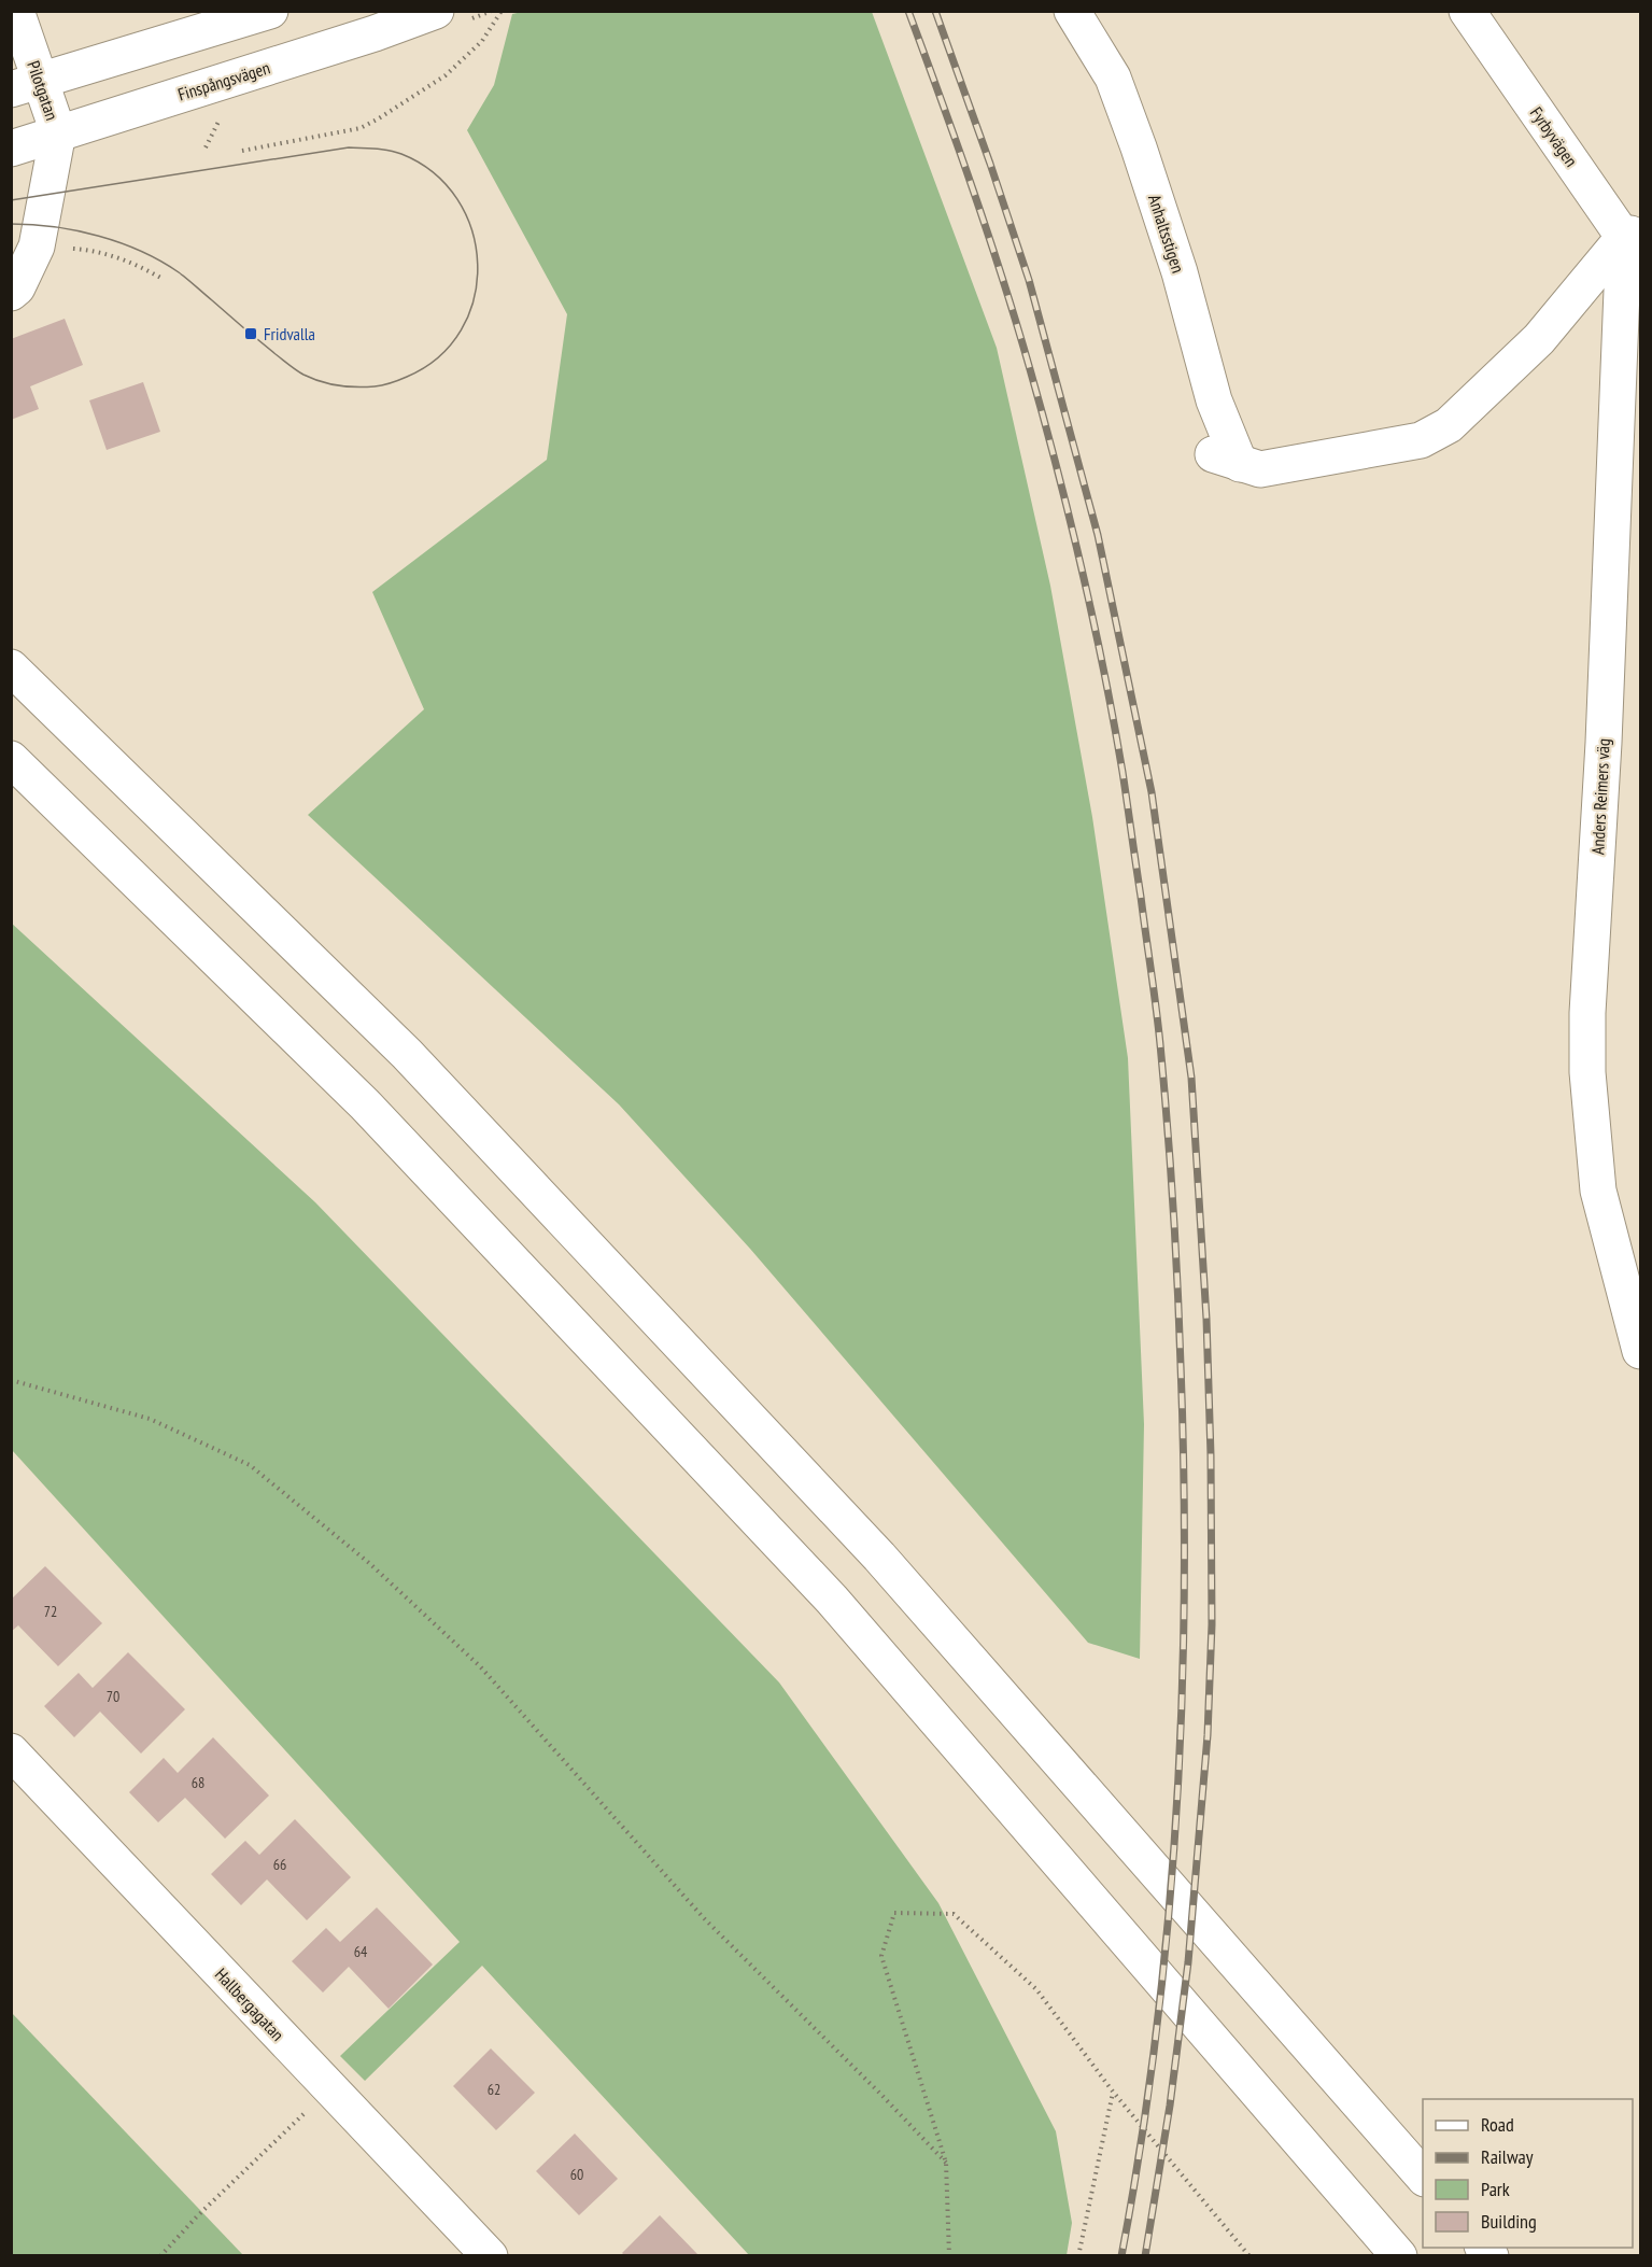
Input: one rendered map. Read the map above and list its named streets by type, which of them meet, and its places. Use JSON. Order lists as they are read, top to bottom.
{
  "streets": {
    "main road": [
      "Finspångsvägen",
      "Pilotgatan",
      "Fyrbyvägen",
      "Anhaltsstigen",
      "Anders Reimers väg",
      "Hallbergagatan"
    ]
  },
  "crossings": [
    ["Finspångsvägen", "Pilotgatan"],
    ["Fyrbyvägen", "Anhaltsstigen"],
    ["Fyrbyvägen", "Anders Reimers väg"],
    ["Anhaltsstigen", "Anders Reimers väg"]
  ],
  "places": {
    "transit": ["Fridvalla"]
  },
  "house_numbers": [
    "72",
    "70",
    "68",
    "66",
    "64",
    "62",
    "60"
  ],
  "legend": [
    "Road",
    "Railway",
    "Park",
    "Building"
  ]
}
